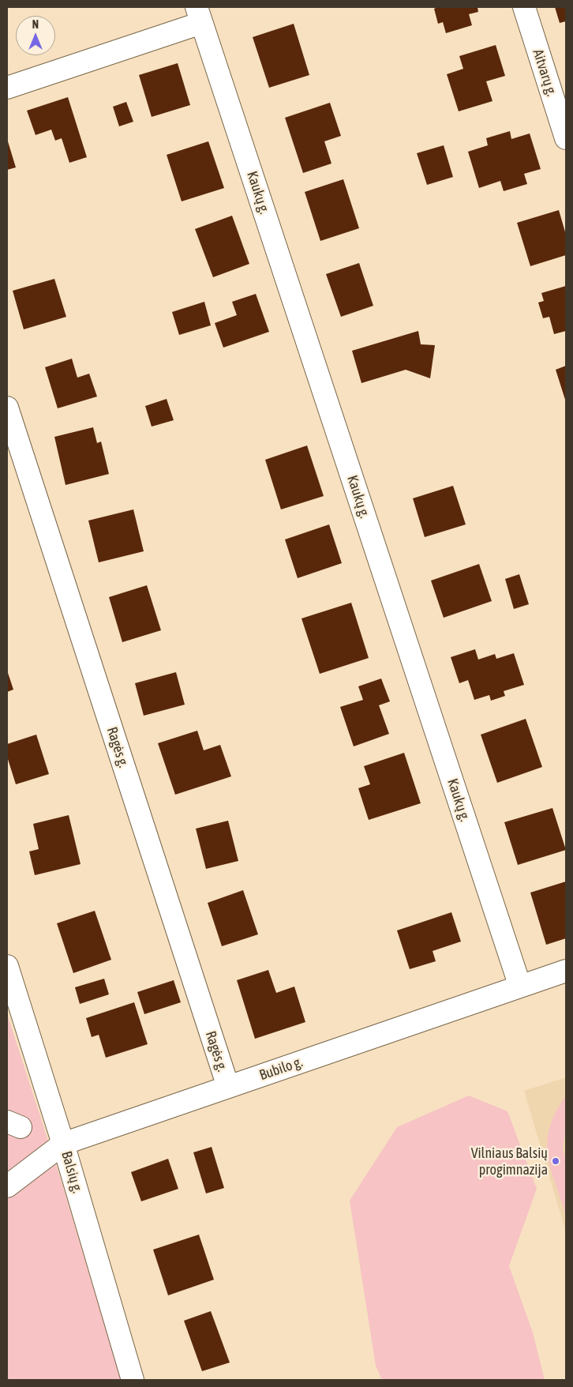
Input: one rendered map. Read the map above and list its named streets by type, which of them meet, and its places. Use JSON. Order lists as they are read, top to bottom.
{
  "streets": {
    "street": [
      "Aitvarų g.",
      "Kaukų g.",
      "Ragės g.",
      "Bubilo g.",
      "Balsių g."
    ]
  },
  "crossings": [
    ["Kaukų g.", "Bubilo g."],
    ["Ragės g.", "Bubilo g."],
    ["Bubilo g.", "Balsių g."]
  ],
  "places": ["Vilniaus Balsių progimnazija"],
  "north": "top"
}
